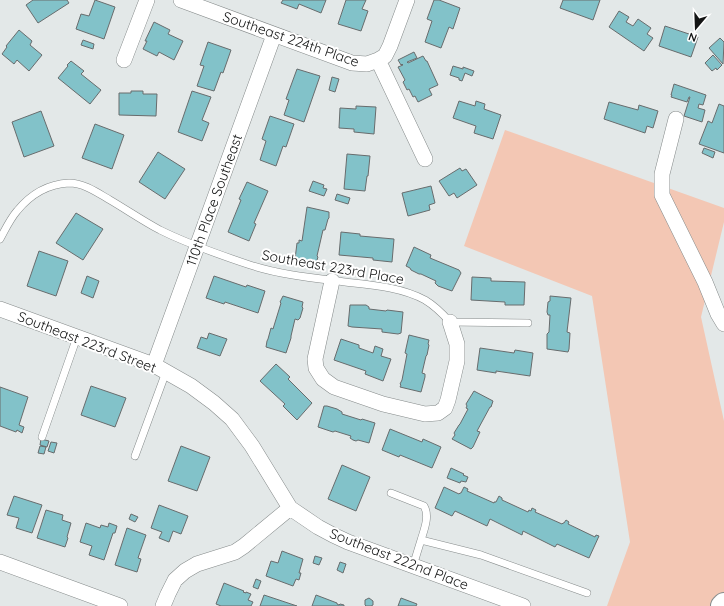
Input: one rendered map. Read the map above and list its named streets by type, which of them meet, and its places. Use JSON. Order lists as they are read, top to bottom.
{
  "streets": {
    "street": [
      "Southeast 224th Place",
      "110th Place Southeast",
      "Southeast 223rd Street",
      "Southeast 222nd Place"
    ],
    "lane": ["Southeast 223rd Place"]
  },
  "crossings": [
    ["Southeast 224th Place", "110th Place Southeast"],
    ["110th Place Southeast", "Southeast 223rd Place"],
    ["110th Place Southeast", "Southeast 223rd Street"],
    ["Southeast 223rd Street", "Southeast 222nd Place"]
  ],
  "north": "bottom"
}
